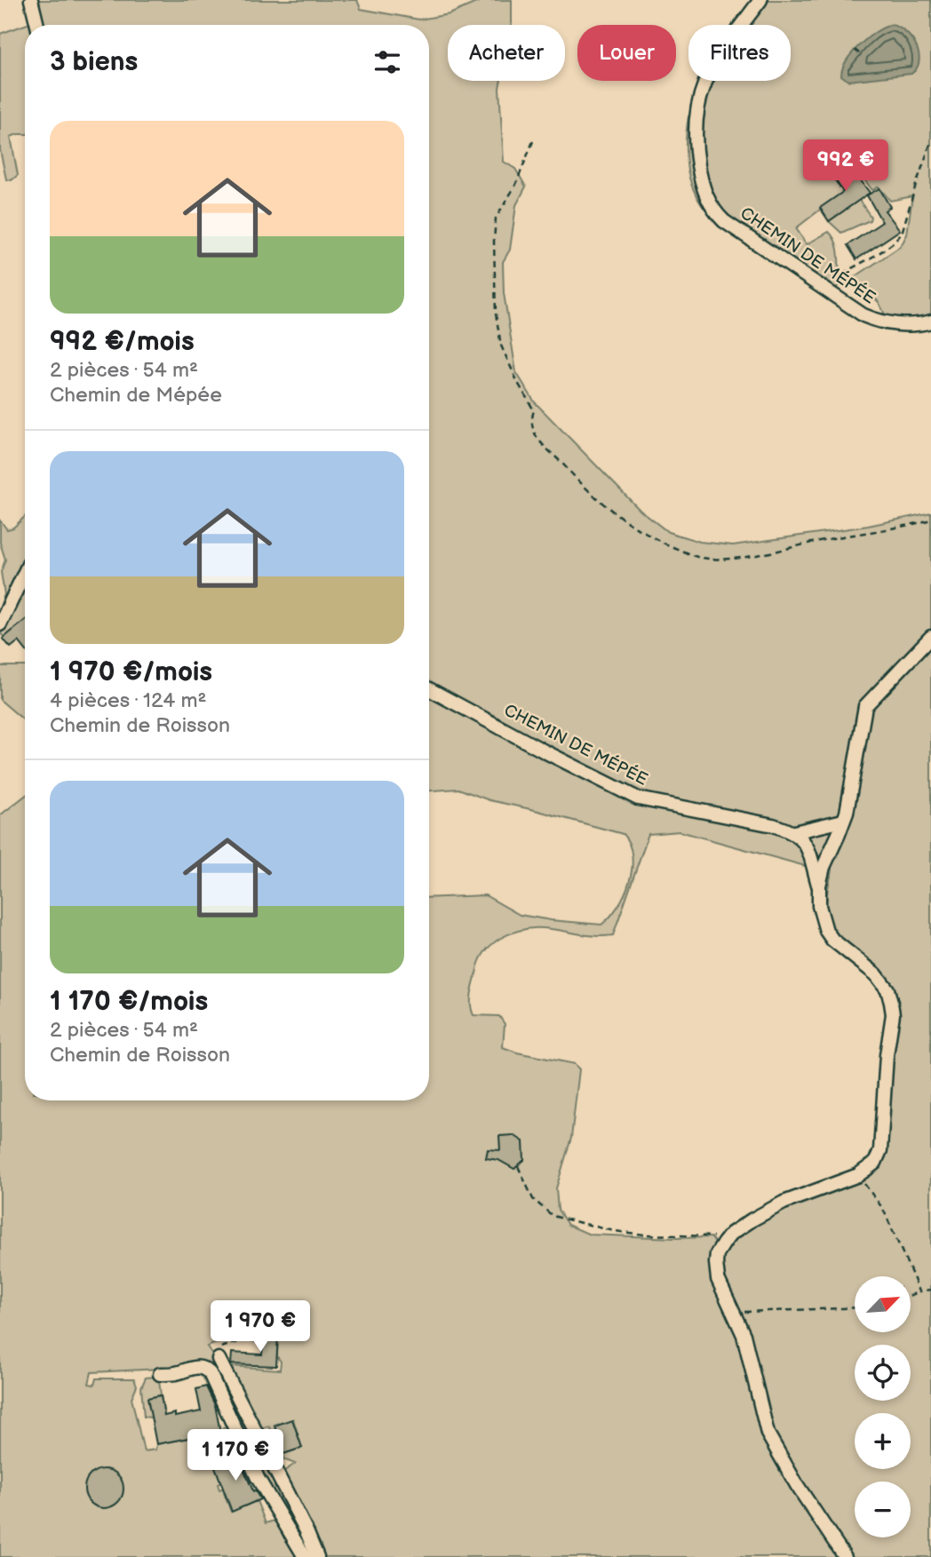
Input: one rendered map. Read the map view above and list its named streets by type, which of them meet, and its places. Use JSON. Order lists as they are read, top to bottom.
{
  "streets": {
    "street": ["CHEMIN DE MÉPÉE"]
  },
  "north": "top right",
  "page": {
    "chip": ["Acheter", "Louer", "Filtres"],
    "heading": "3 biens",
    "list": [
      {
        "name": "992 €/mois",
        "note": "2 pièces · 54 m² · Chemin de Mépée"
      },
      {
        "name": "1 970 €/mois",
        "note": "4 pièces · 124 m² · Chemin de Roisson"
      },
      {
        "name": "1 170 €/mois",
        "note": "2 pièces · 54 m² · Chemin de Roisson"
      }
    ],
    "price": ["992 €", "1 970 €", "1 170 €"],
    "map_buttons": ["+", "−"]
  }
}
